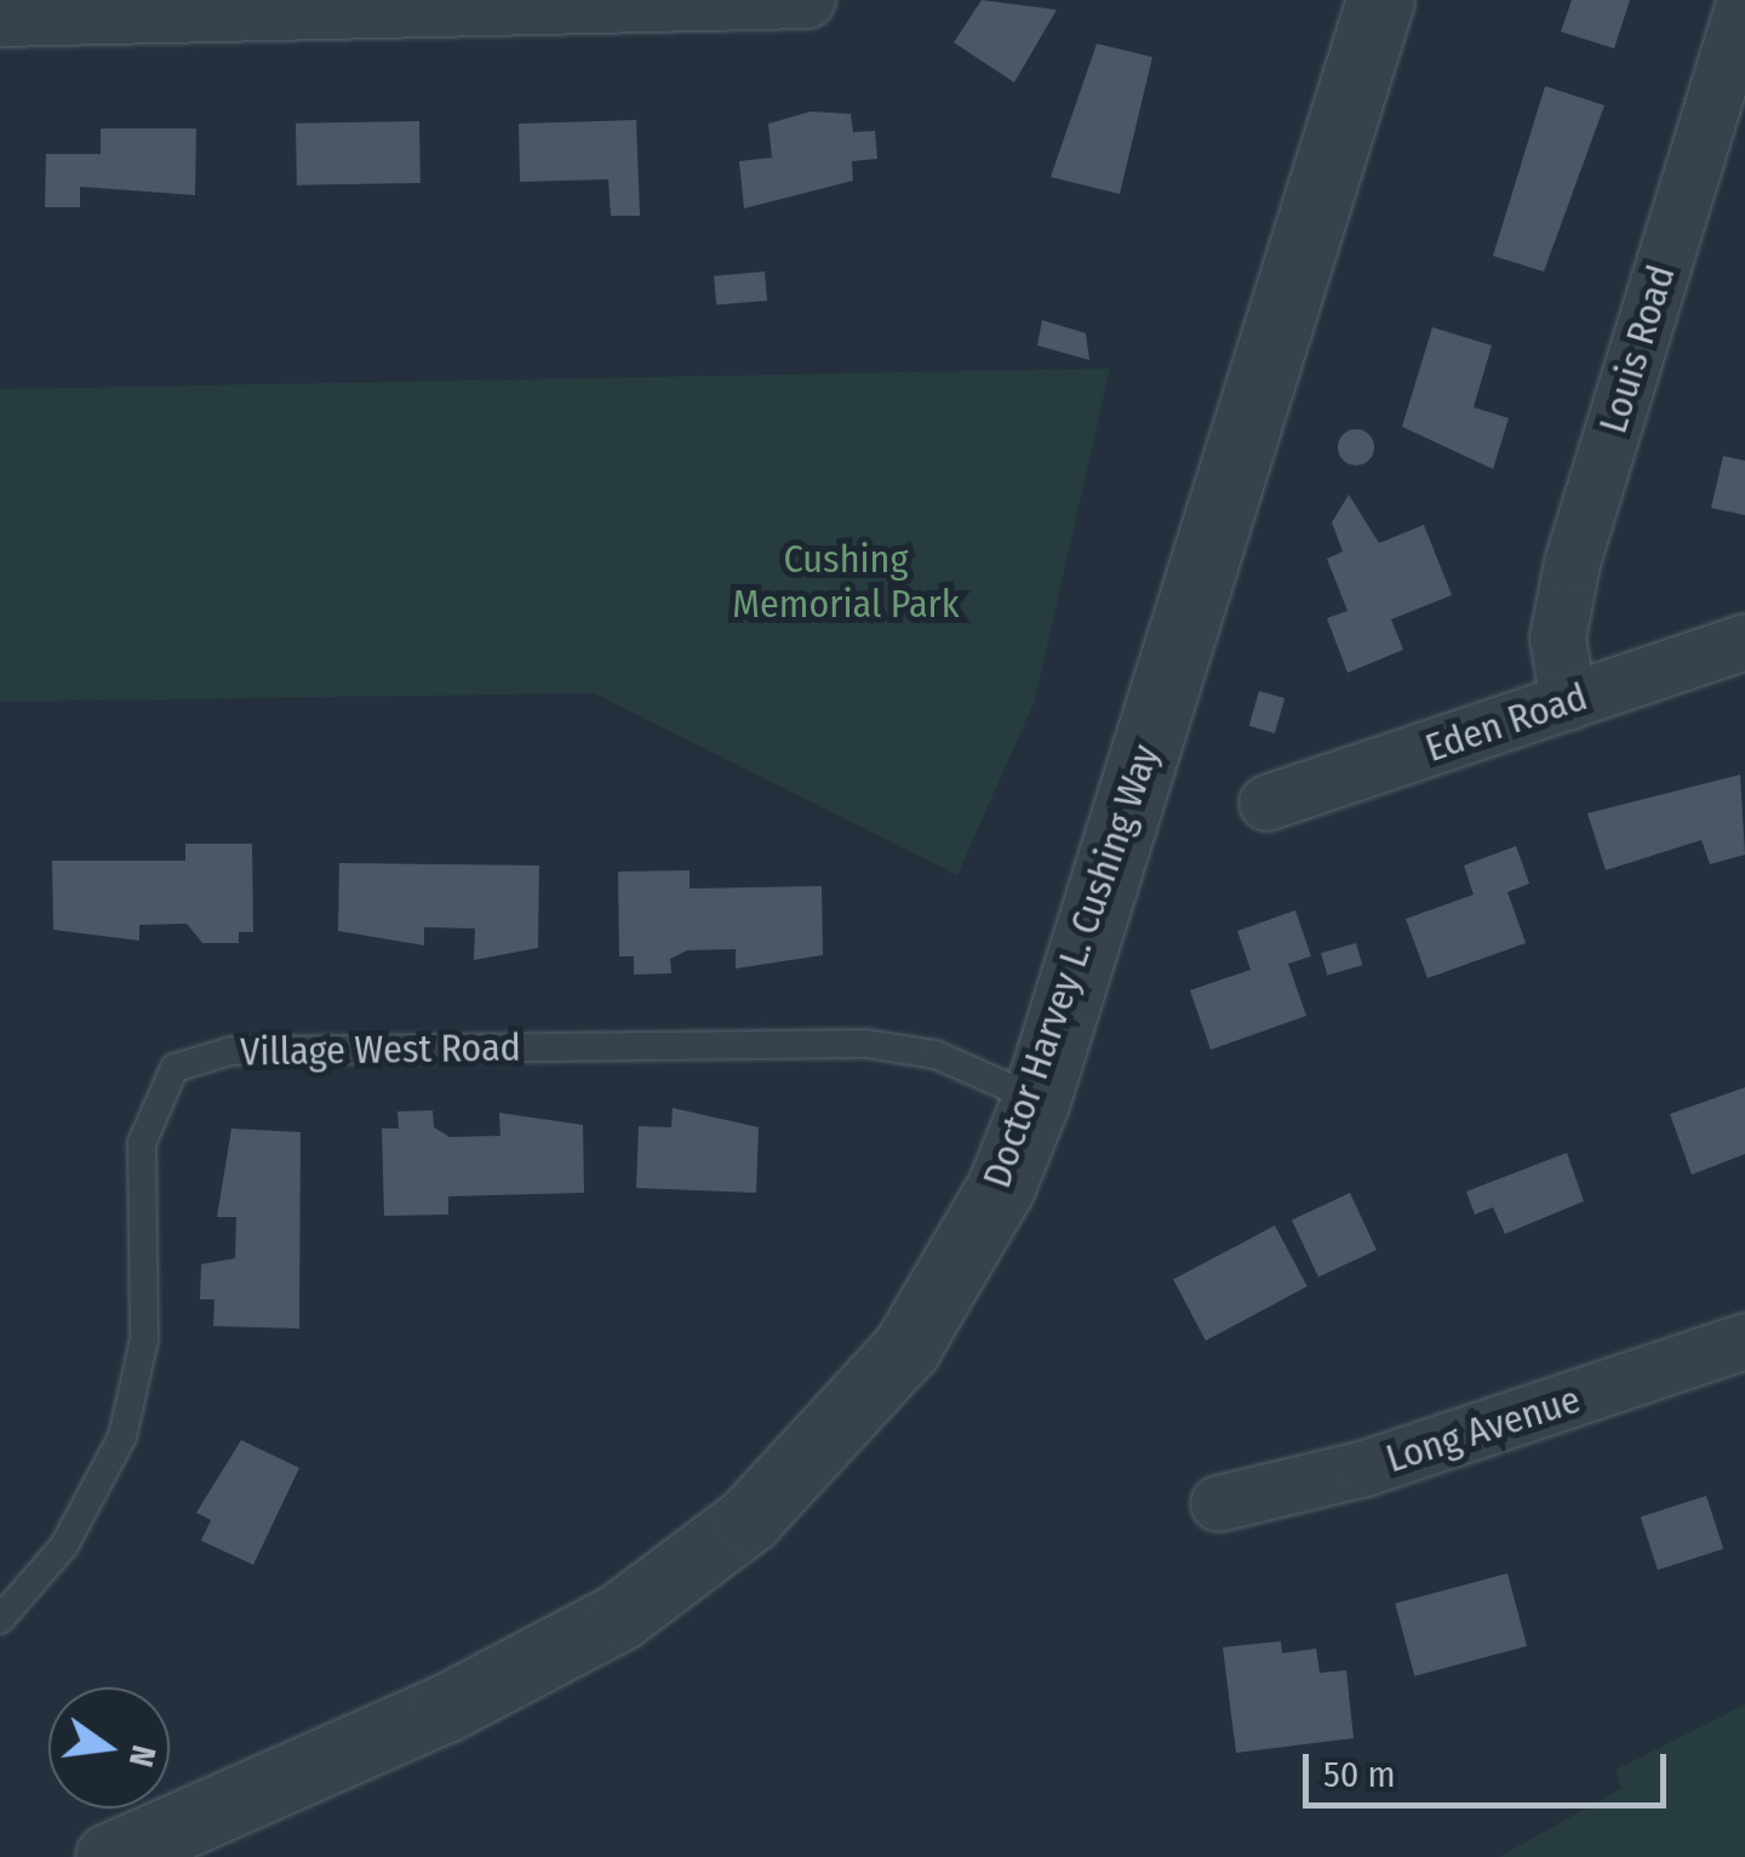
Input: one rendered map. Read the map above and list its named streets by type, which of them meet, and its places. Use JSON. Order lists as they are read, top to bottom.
{
  "streets": {
    "street": [
      "Louis Road",
      "Eden Road",
      "Doctor Harvey L. Cushing Way",
      "Long Avenue"
    ],
    "lane": ["Village West Road"]
  },
  "crossings": [
    ["Louis Road", "Eden Road"],
    ["Doctor Harvey L. Cushing Way", "Village West Road"]
  ],
  "parks": ["Cushing Memorial Park"],
  "scale_bar": "50 m",
  "north": "right"
}
